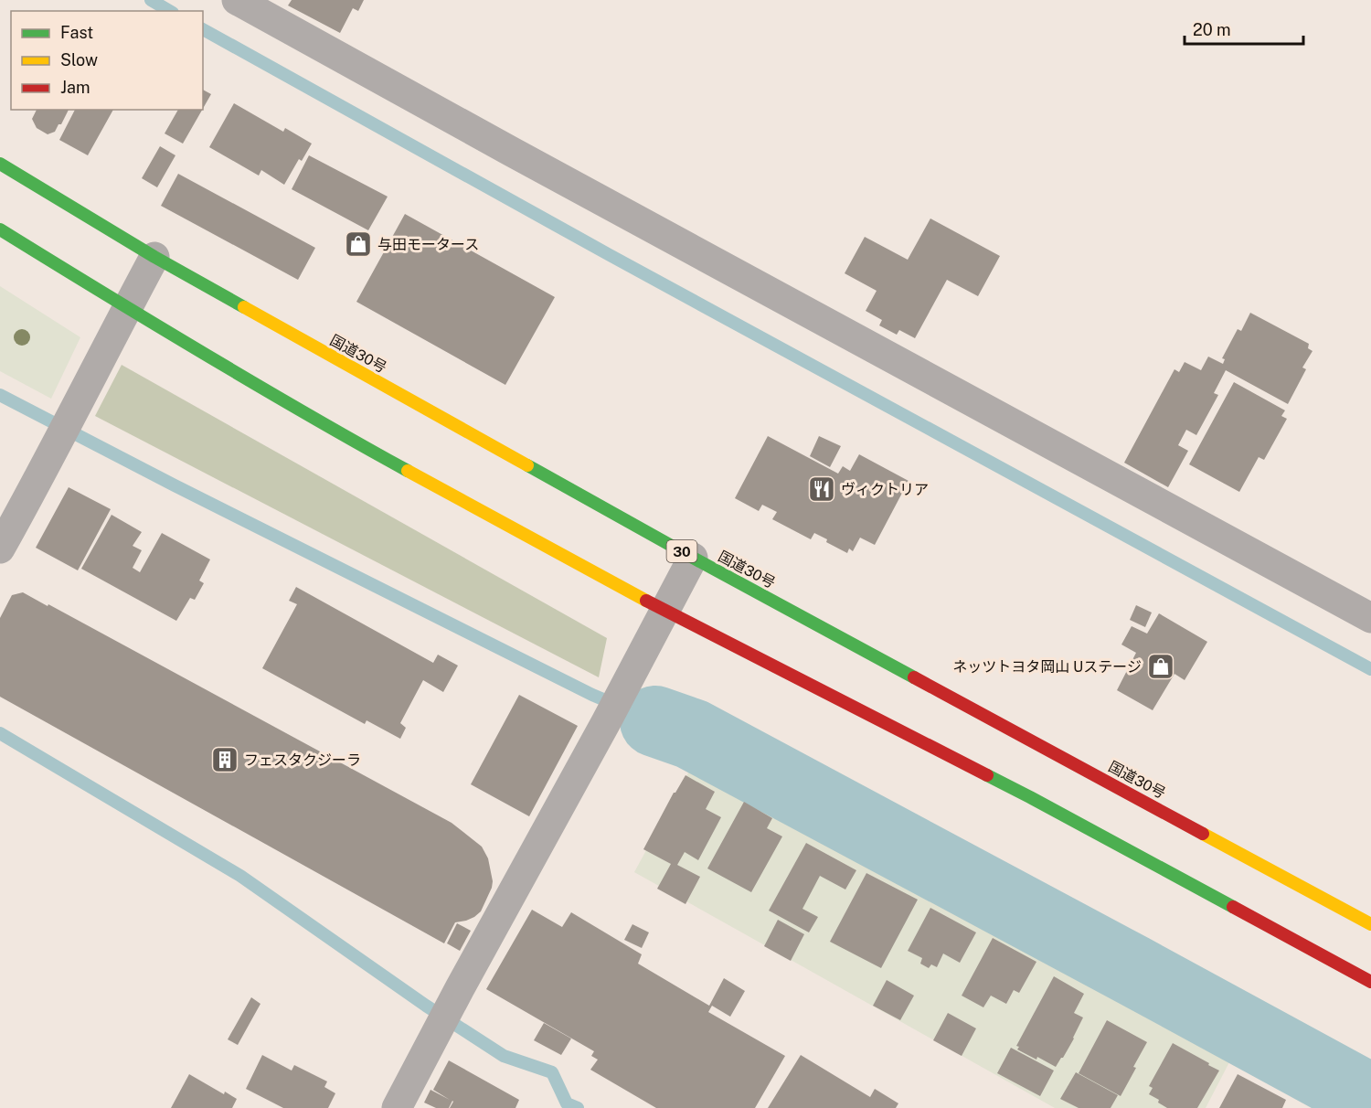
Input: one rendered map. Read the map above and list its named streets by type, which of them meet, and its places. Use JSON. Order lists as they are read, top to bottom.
{
  "streets": {
    "highway": ["国道30号", "30"]
  },
  "places": {
    "shop": ["与田モータース", "ネッツトヨタ岡山 Uステージ"],
    "restaurant": ["ヴィクトリア"],
    "building": ["フェスタクジーラ"]
  },
  "legend": ["Fast", "Slow", "Jam"],
  "scale_bar": "20 m"
}
